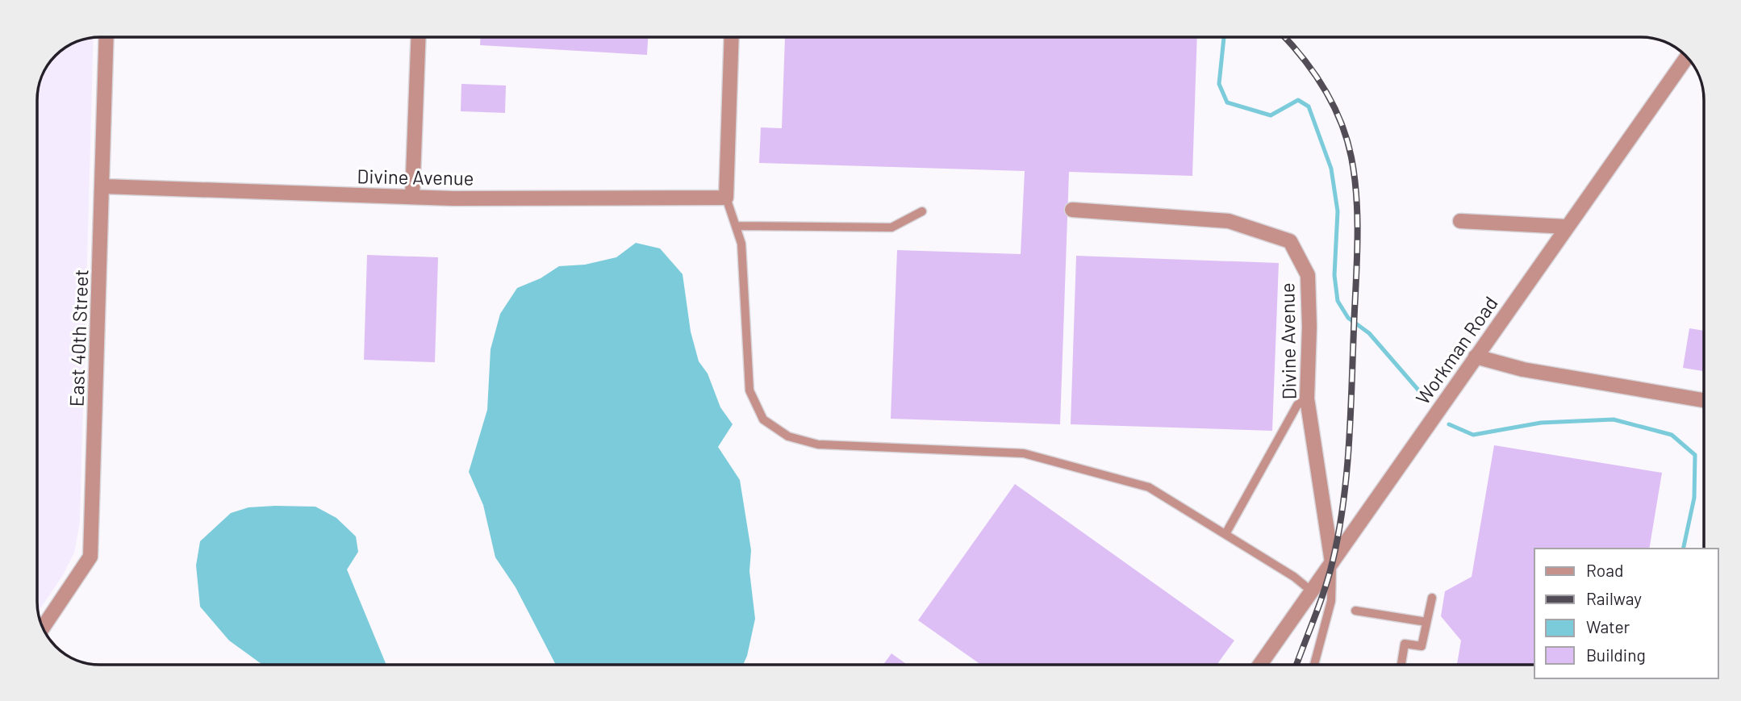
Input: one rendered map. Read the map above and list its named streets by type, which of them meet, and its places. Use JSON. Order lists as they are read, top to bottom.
{
  "streets": {
    "street": ["Divine Avenue", "East 40th Street", "Workman Road"]
  },
  "crossings": [
    ["Divine Avenue", "East 40th Street"],
    ["Divine Avenue", "Workman Road"]
  ],
  "legend": [
    "Road",
    "Railway",
    "Water",
    "Building"
  ]
}
